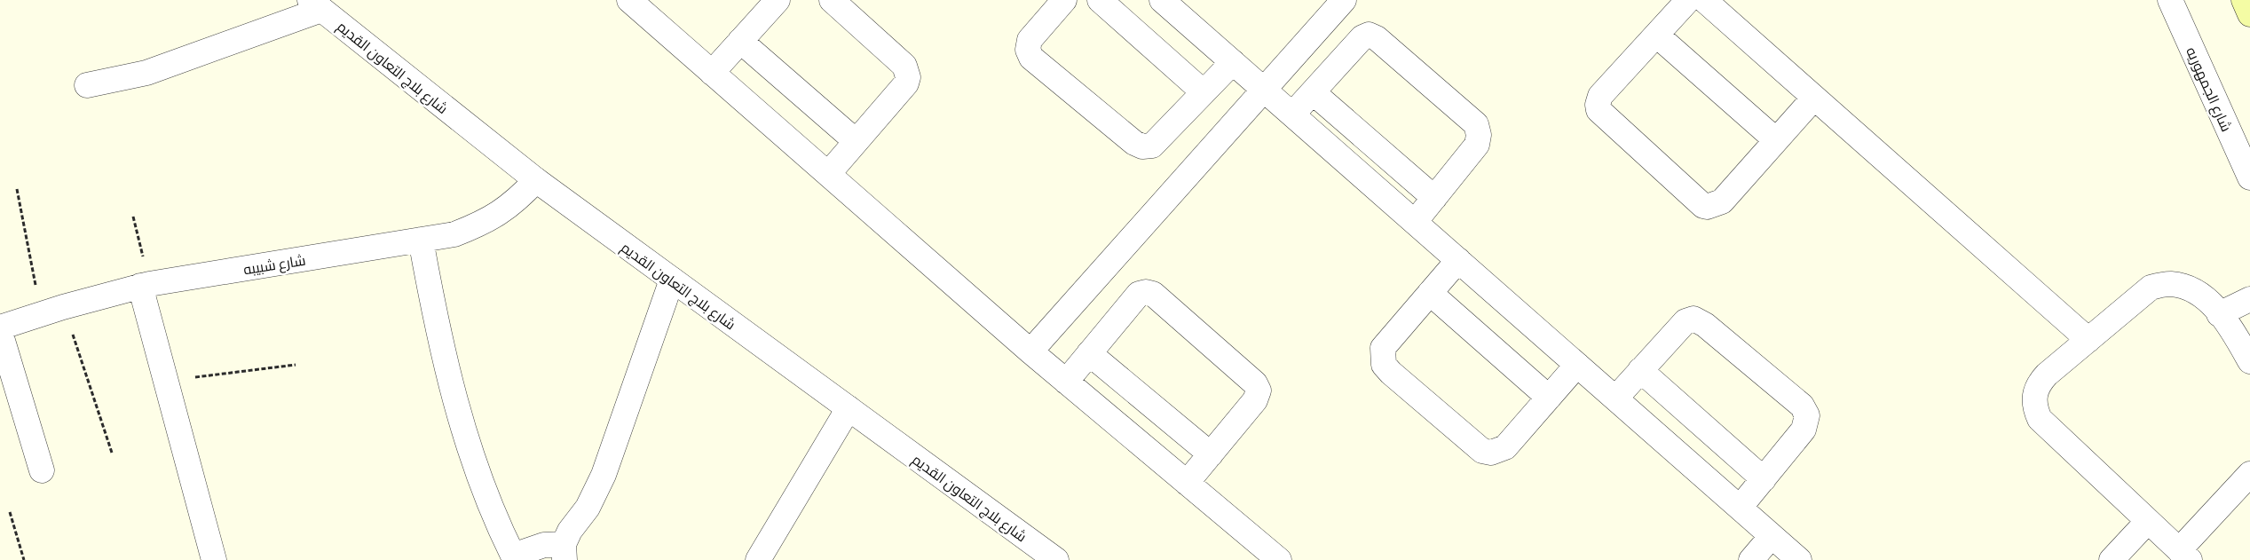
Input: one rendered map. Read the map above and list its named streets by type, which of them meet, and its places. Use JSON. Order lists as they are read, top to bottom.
{
  "streets": {
    "street": ["شارع بلاج التعاون القديم", "شارع الجمهوريه", "شارع شبيبه"]
  },
  "crossings": [
    ["شارع بلاج التعاون القديم", "شارع شبيبه"]
  ]
}
